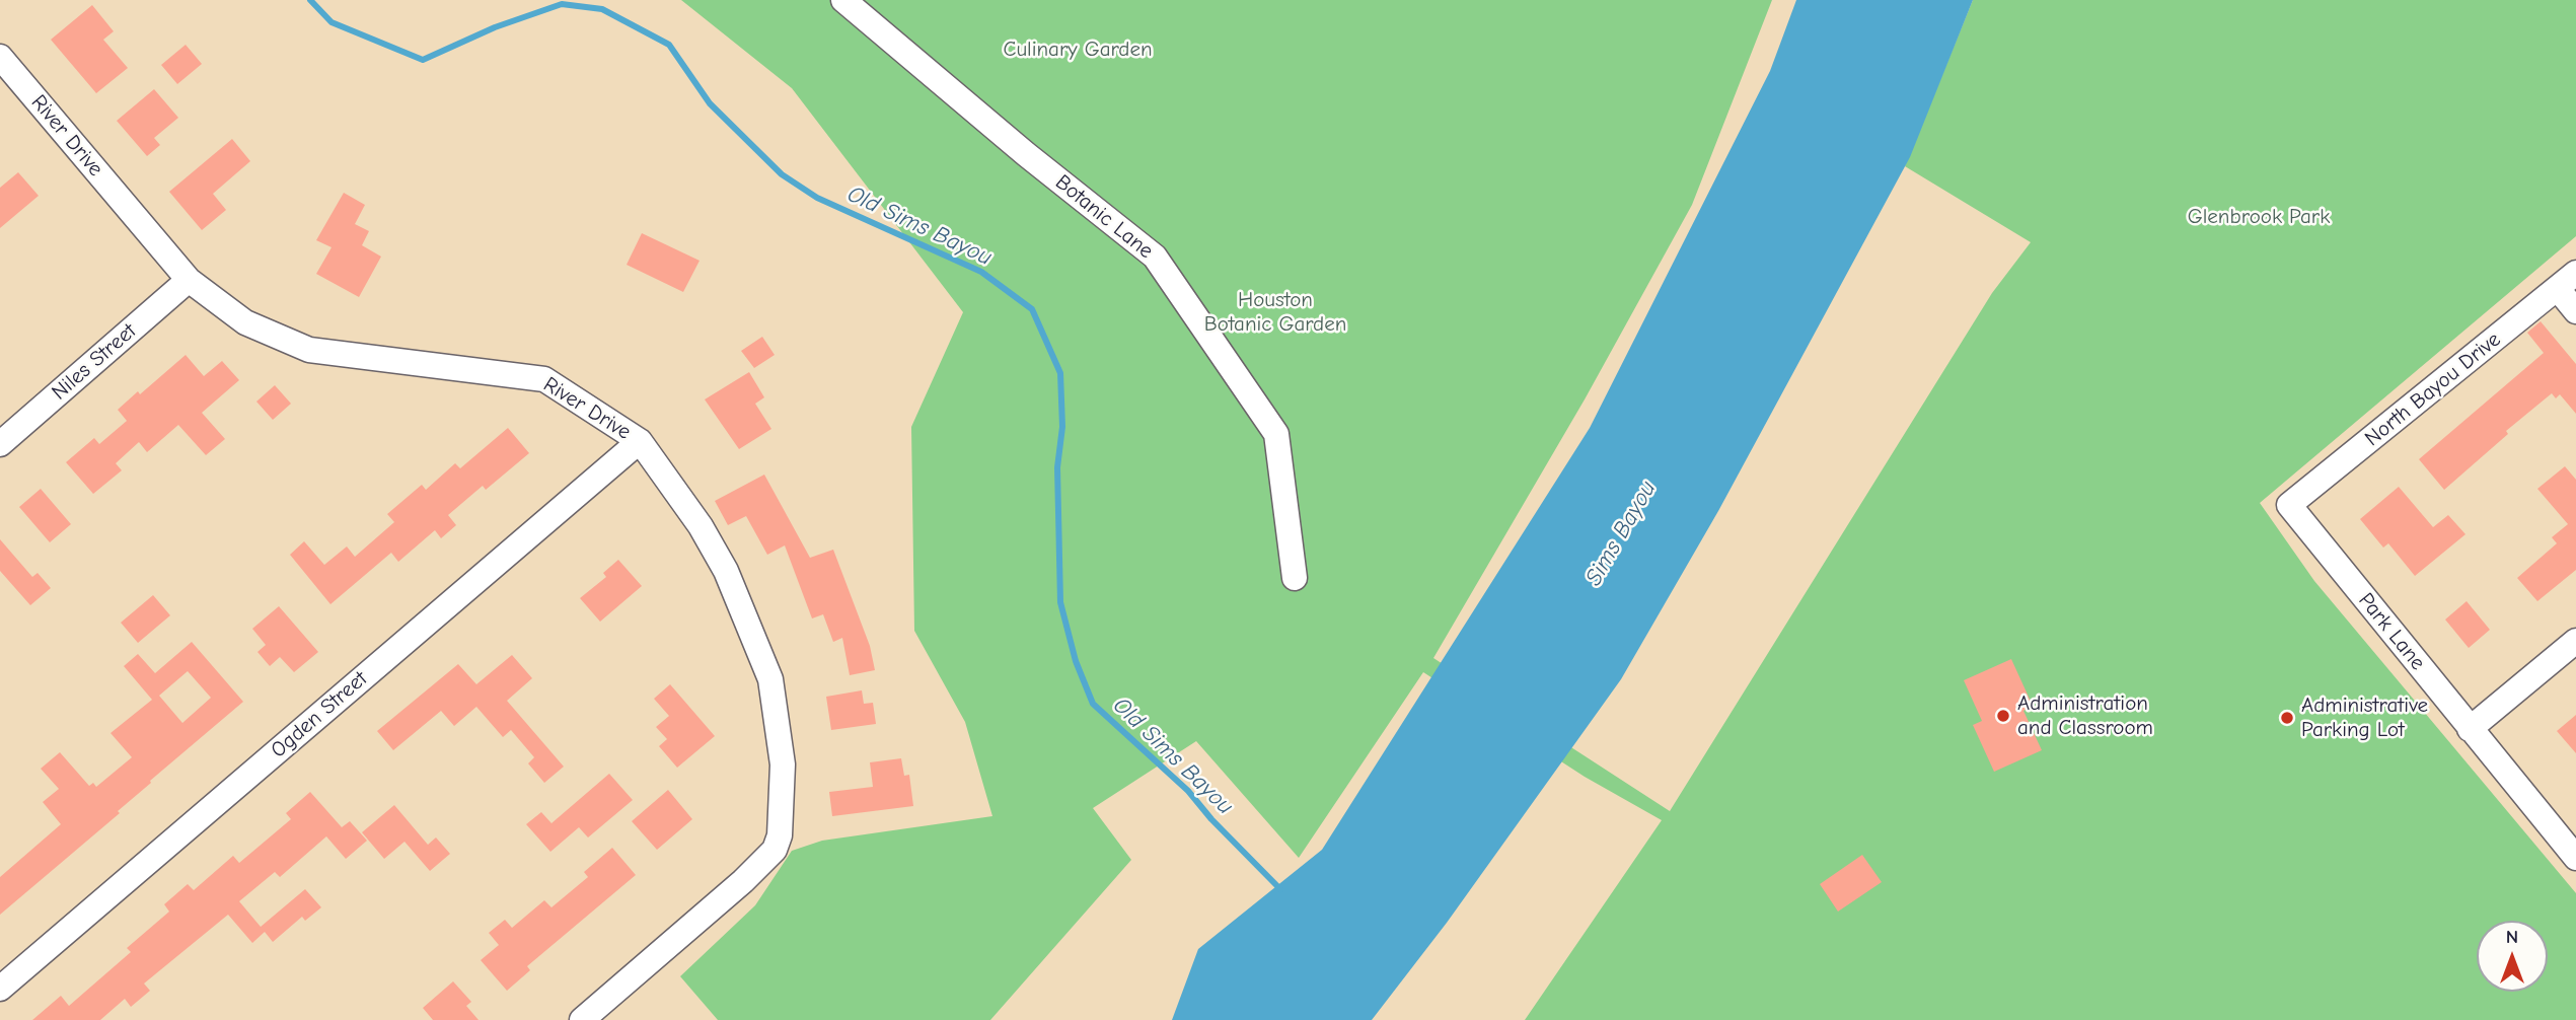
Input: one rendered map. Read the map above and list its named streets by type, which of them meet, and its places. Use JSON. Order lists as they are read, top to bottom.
{
  "streets": {
    "street": [
      "River Drive",
      "Botanic Lane",
      "Niles Street",
      "North Bayou Drive",
      "Park Lane",
      "Ogden Street"
    ]
  },
  "crossings": [
    ["River Drive", "Niles Street"],
    ["River Drive", "Ogden Street"],
    ["North Bayou Drive", "Park Lane"]
  ],
  "water": ["Old Sims Bayou", "Sims Bayou"],
  "parks": ["Culinary Garden", "Glenbrook Park", "Houston Botanic Garden"],
  "places": ["Administration and Classroom", "Administrative Parking Lot"],
  "north": "top"
}
